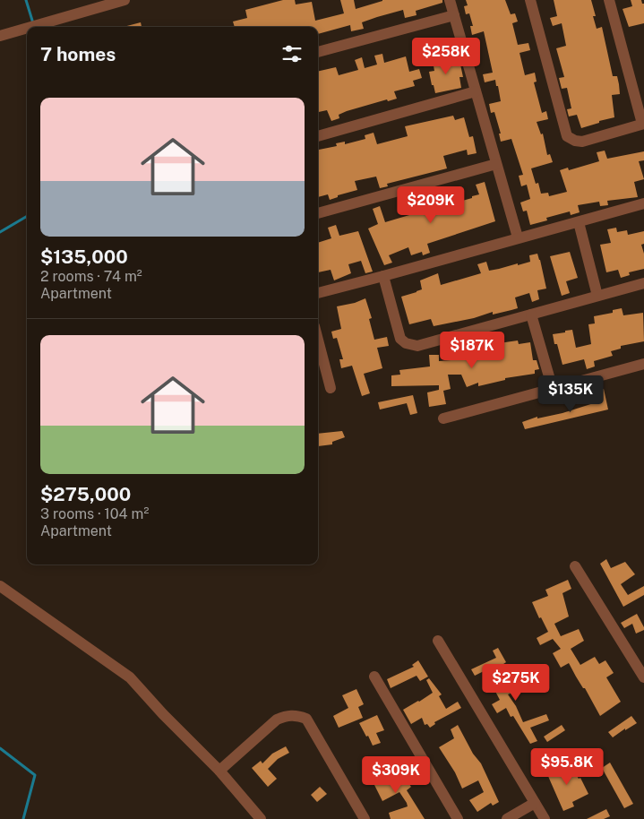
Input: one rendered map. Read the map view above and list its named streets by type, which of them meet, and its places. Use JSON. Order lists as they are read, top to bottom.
{
  "page": {
    "heading": "7 homes",
    "price": [
      "$258K",
      "$209K",
      "$187K",
      "$135K",
      "$275K",
      "$95.8K",
      "$309K"
    ],
    "list": [
      {
        "name": "$135,000",
        "note": "2 rooms · 74 m² · Apartment"
      },
      {
        "name": "$275,000",
        "note": "3 rooms · 104 m² · Apartment"
      }
    ]
  }
}
